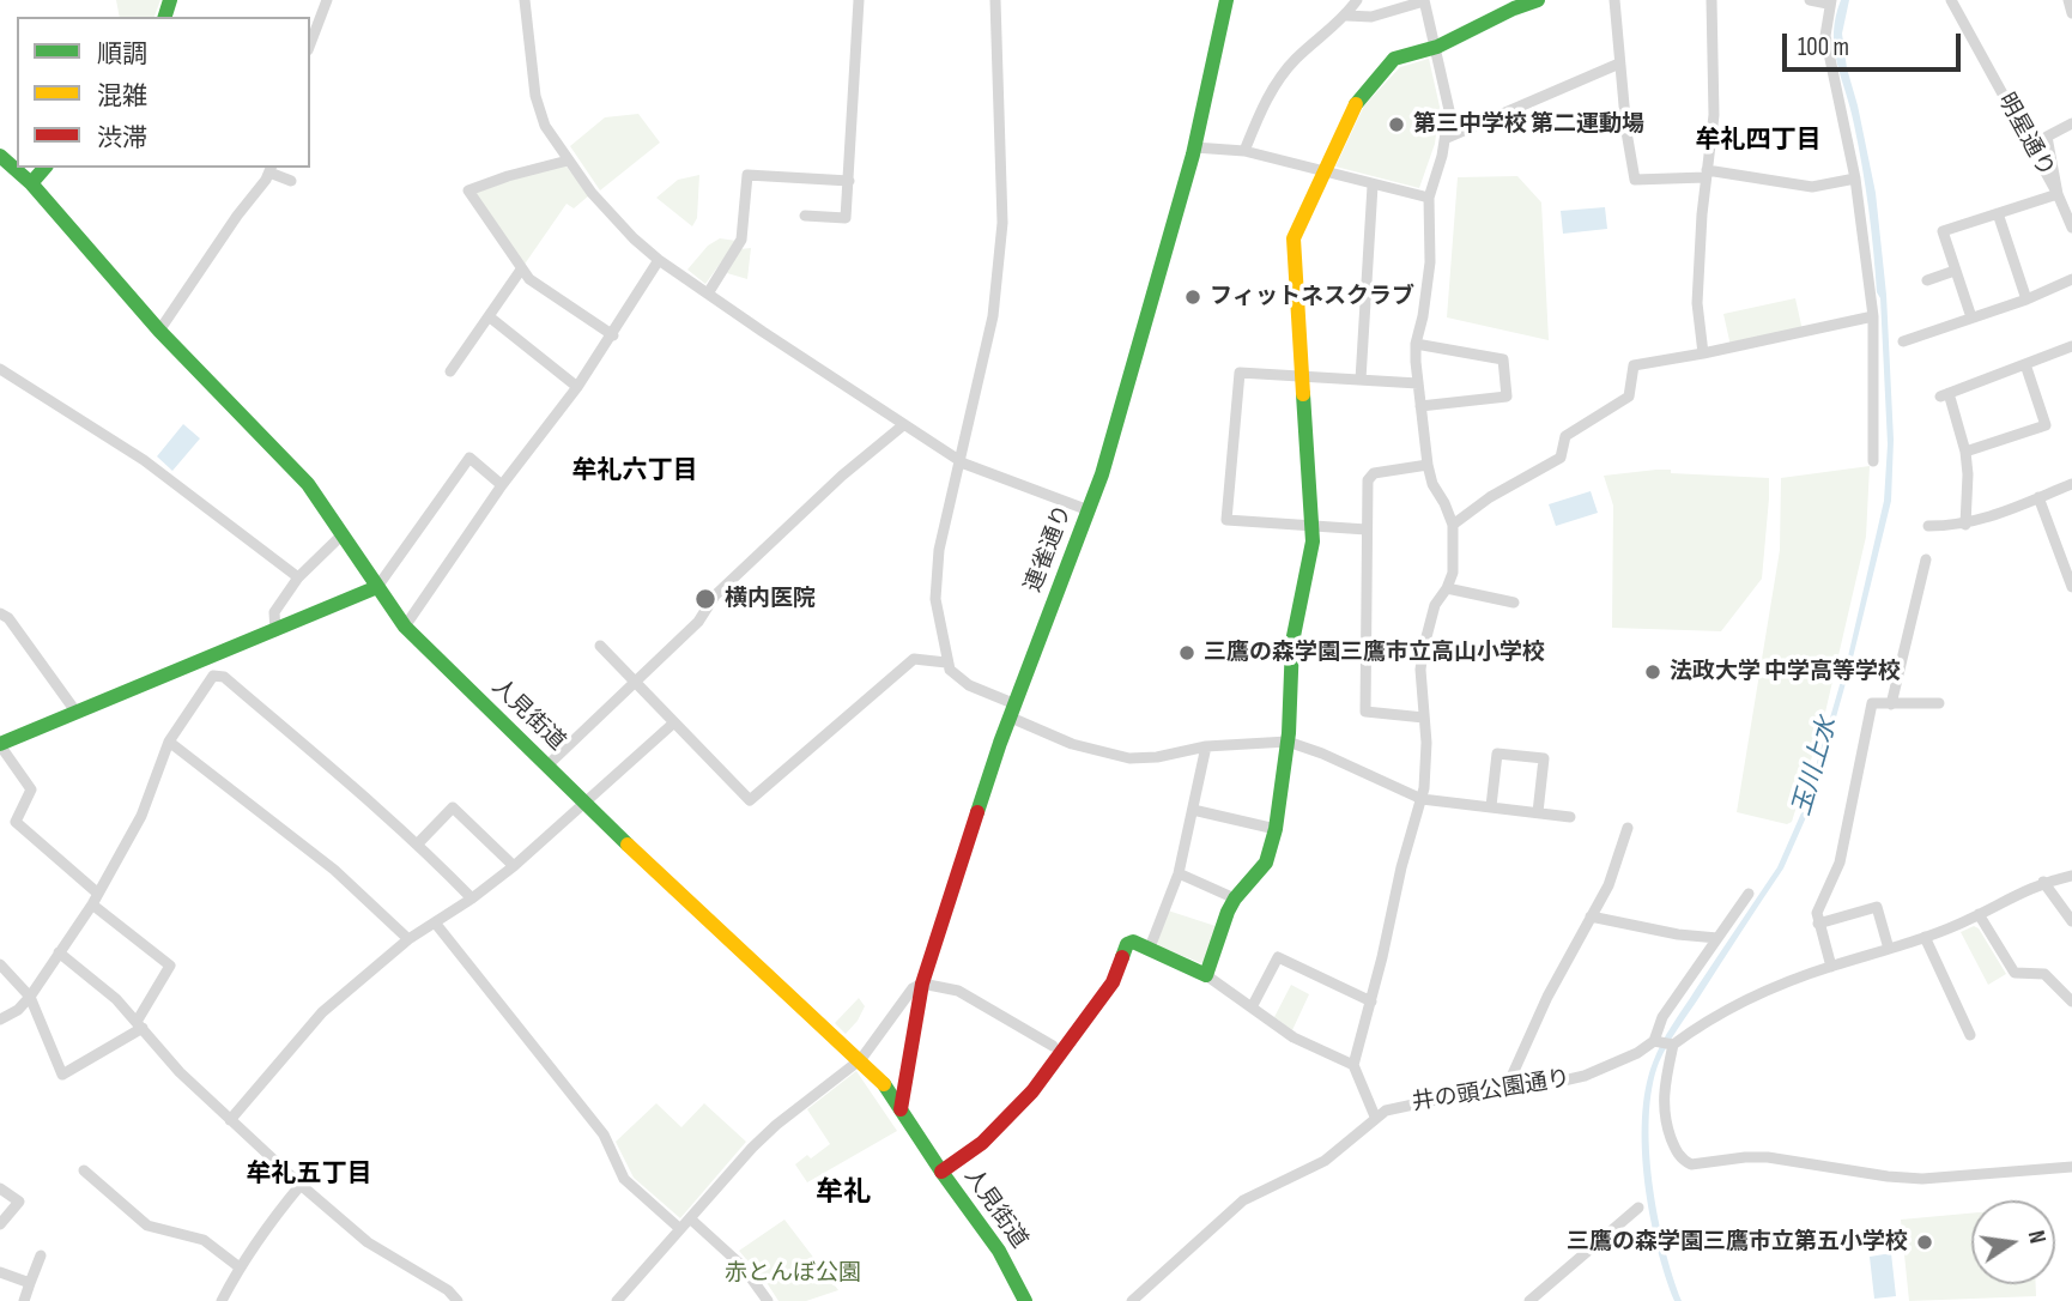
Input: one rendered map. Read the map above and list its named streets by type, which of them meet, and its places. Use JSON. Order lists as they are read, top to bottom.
{
  "streets": {
    "main road": ["連雀通り", "人見街道"],
    "street": ["明星通り", "井の頭公園通り"]
  },
  "crossings": [
    ["連雀通り", "人見街道"]
  ],
  "districts": [
    "牟礼四丁目",
    "牟礼六丁目",
    "牟礼五丁目",
    "牟礼"
  ],
  "water": ["玉川上水"],
  "parks": ["赤とんぼ公園"],
  "places": [
    "第三中学校 第二運動場",
    "フィットネスクラブ",
    "横内医院",
    "三鷹の森学園三鷹市立高山小学校",
    "法政大学 中学高等学校",
    "三鷹の森学園三鷹市立第五小学校"
  ],
  "legend": ["順調", "混雑", "渋滞"],
  "scale_bar": "100 m",
  "north": "right"
}
